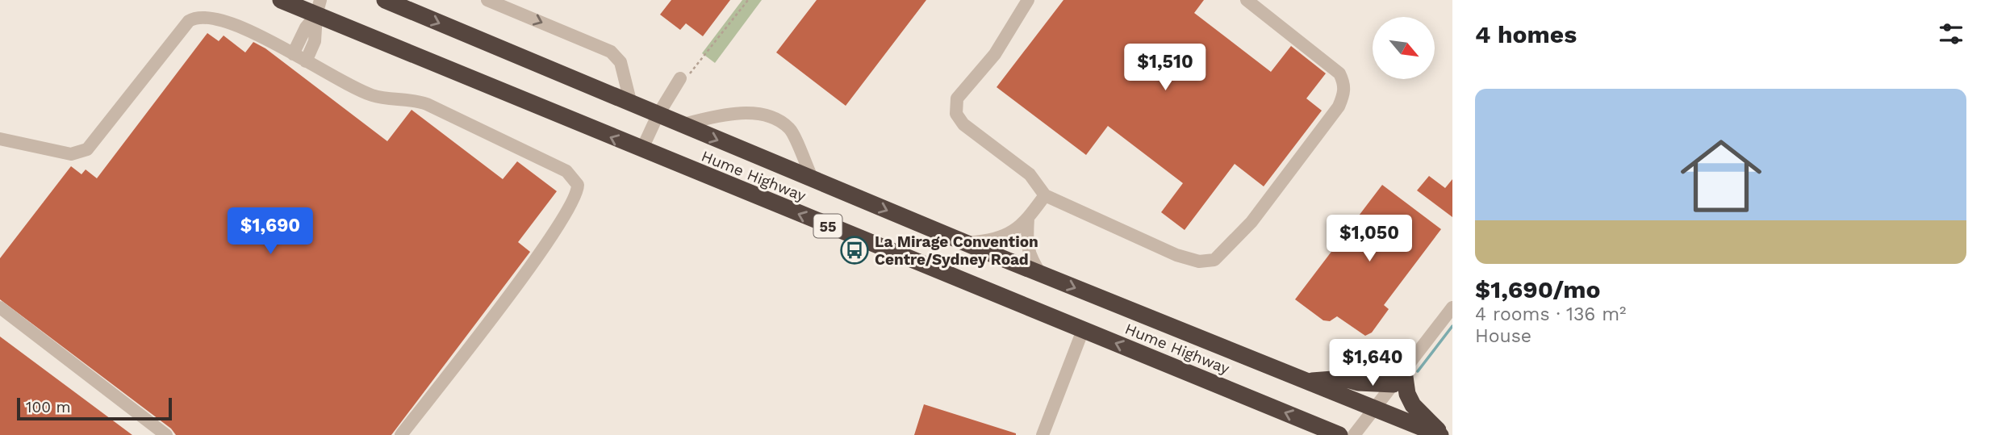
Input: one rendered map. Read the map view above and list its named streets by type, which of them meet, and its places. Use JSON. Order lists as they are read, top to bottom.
{
  "streets": {
    "highway": ["Hume Highway", "55"]
  },
  "places": {
    "bus stop": ["La Mirage Convention Centre/Sydney Road"]
  },
  "scale_bar": "100 m",
  "north": "bottom right",
  "page": {
    "heading": "4 homes",
    "price": [
      "$1,510",
      "$1,690",
      "$1,050",
      "$1,640"
    ],
    "list": [
      {
        "name": "$1,690/mo",
        "note": "4 rooms · 136 m² · House"
      }
    ],
    "scale": "100 m"
  }
}
